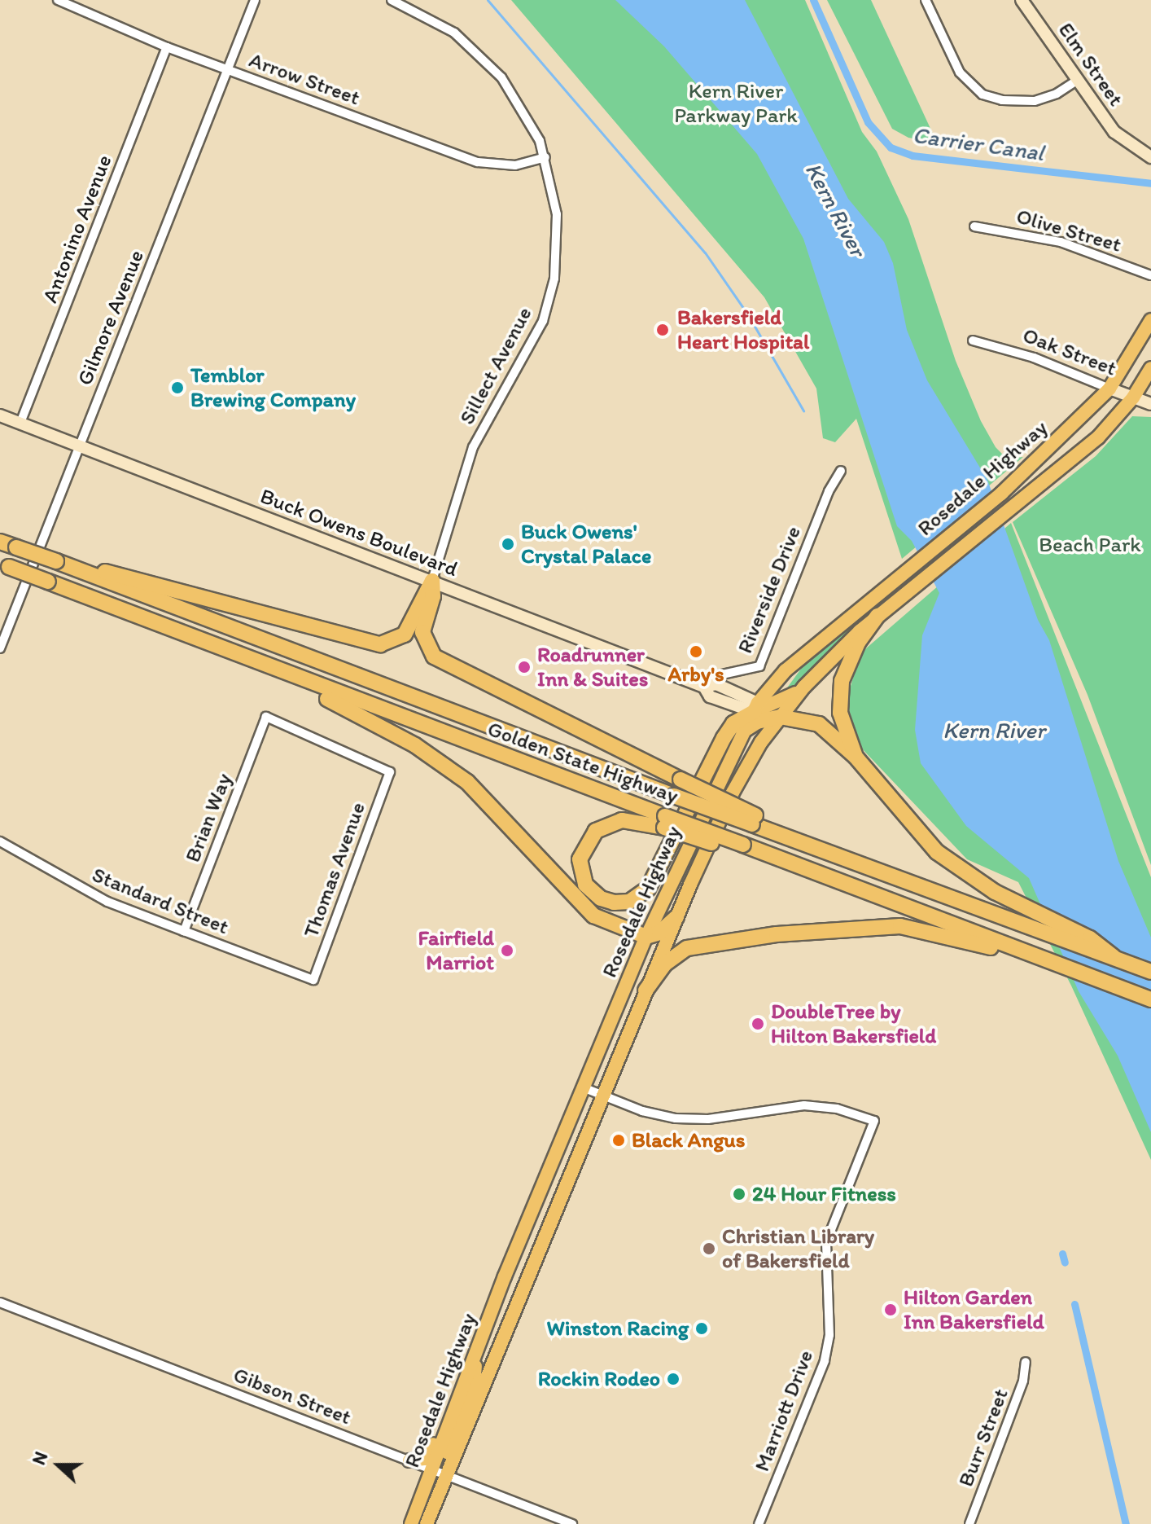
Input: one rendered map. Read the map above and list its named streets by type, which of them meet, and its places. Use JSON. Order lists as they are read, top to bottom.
{
  "streets": {
    "highway": ["Golden State Highway"],
    "main road": [
      "Elm Street",
      "Oak Street",
      "Rosedale Highway",
      "Buck Owens Boulevard"
    ],
    "street": [
      "Arrow Street",
      "Antonino Avenue",
      "Olive Street",
      "Gilmore Avenue",
      "Sillect Avenue",
      "Riverside Drive",
      "Brian Way",
      "Thomas Avenue",
      "Standard Street",
      "Gibson Street",
      "Marriott Drive",
      "Burr Street"
    ]
  },
  "crossings": [
    ["Arrow Street", "Antonino Avenue"],
    ["Arrow Street", "Gilmore Avenue"],
    ["Arrow Street", "Sillect Avenue"],
    ["Antonino Avenue", "Buck Owens Boulevard"],
    ["Gilmore Avenue", "Buck Owens Boulevard"],
    ["Oak Street", "Rosedale Highway"],
    ["Sillect Avenue", "Buck Owens Boulevard"],
    ["Rosedale Highway", "Buck Owens Boulevard"],
    ["Rosedale Highway", "Gibson Street"],
    ["Rosedale Highway", "Marriott Drive"],
    ["Buck Owens Boulevard", "Riverside Drive"],
    ["Brian Way", "Thomas Avenue"],
    ["Brian Way", "Standard Street"],
    ["Thomas Avenue", "Standard Street"]
  ],
  "water": ["Carrier Canal", "Kern River"],
  "parks": ["Kern River Parkway Park", "Beach Park"],
  "places": [
    "Bakersfield Heart Hospital",
    "Temblor Brewing Company",
    "Buck Owens' Crystal Palace",
    "Arby's",
    "Roadrunner Inn & Suites",
    "Fairfield Marriot",
    "DoubleTree by Hilton Bakersfield",
    "Black Angus",
    "24 Hour Fitness",
    "Christian Library of Bakersfield",
    "Hilton Garden Inn Bakersfield",
    "Winston Racing",
    "Rockin Rodeo"
  ],
  "north": "left"
}
